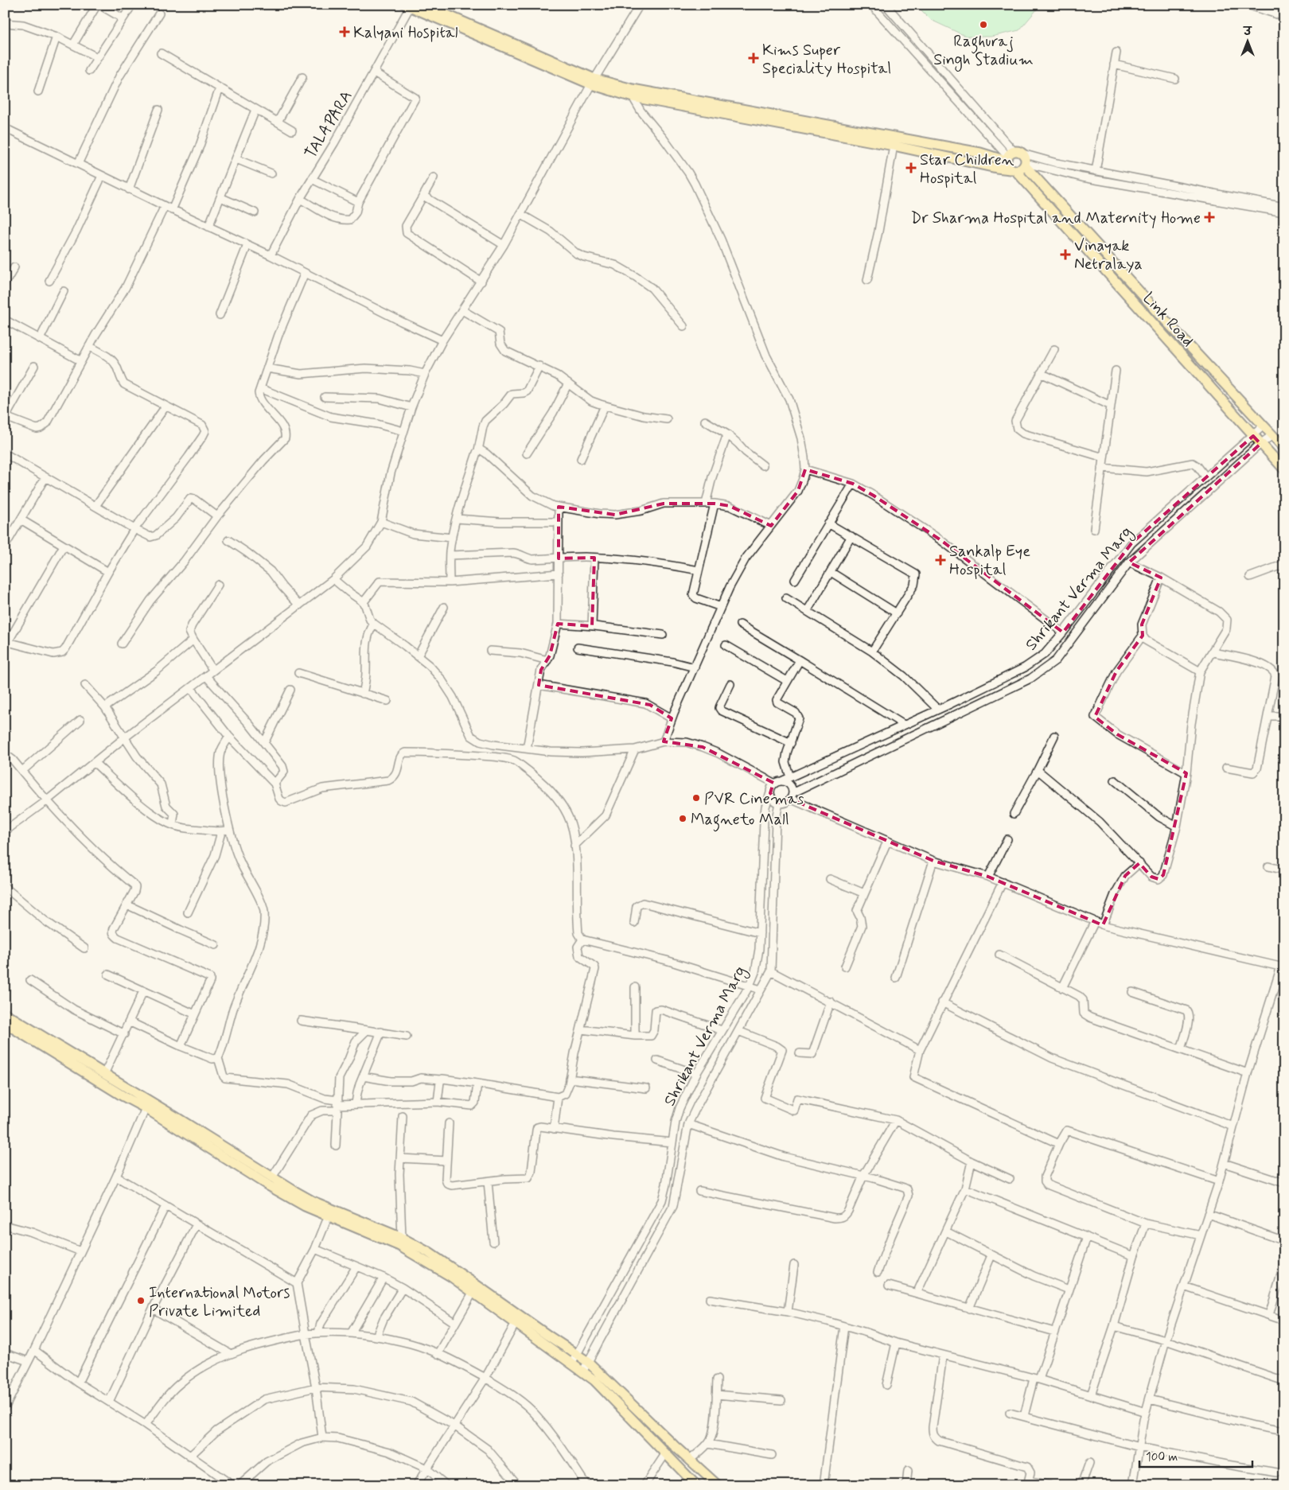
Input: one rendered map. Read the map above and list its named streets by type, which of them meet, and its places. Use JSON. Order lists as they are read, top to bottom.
{
  "streets": {
    "main road": ["Link Road"],
    "street": ["TALAPARA", "Shrikant Verma Marg"]
  },
  "crossings": [
    ["Link Road", "Shrikant Verma Marg"]
  ],
  "places": {
    "other": [
      "Raghuraj Singh Stadium",
      "PVR Cinemas",
      "Magneto Mall",
      "International Motors Private Limited"
    ],
    "health": [
      "Kalyani Hospital",
      "Kims Super Speciality Hospital",
      "Star Children Hospital",
      "Dr Sharma Hospital and Maternity Home",
      "Vinayak Netralaya",
      "Sankalp Eye Hospital"
    ]
  },
  "scale_bar": "100 m",
  "north": "top"
}
